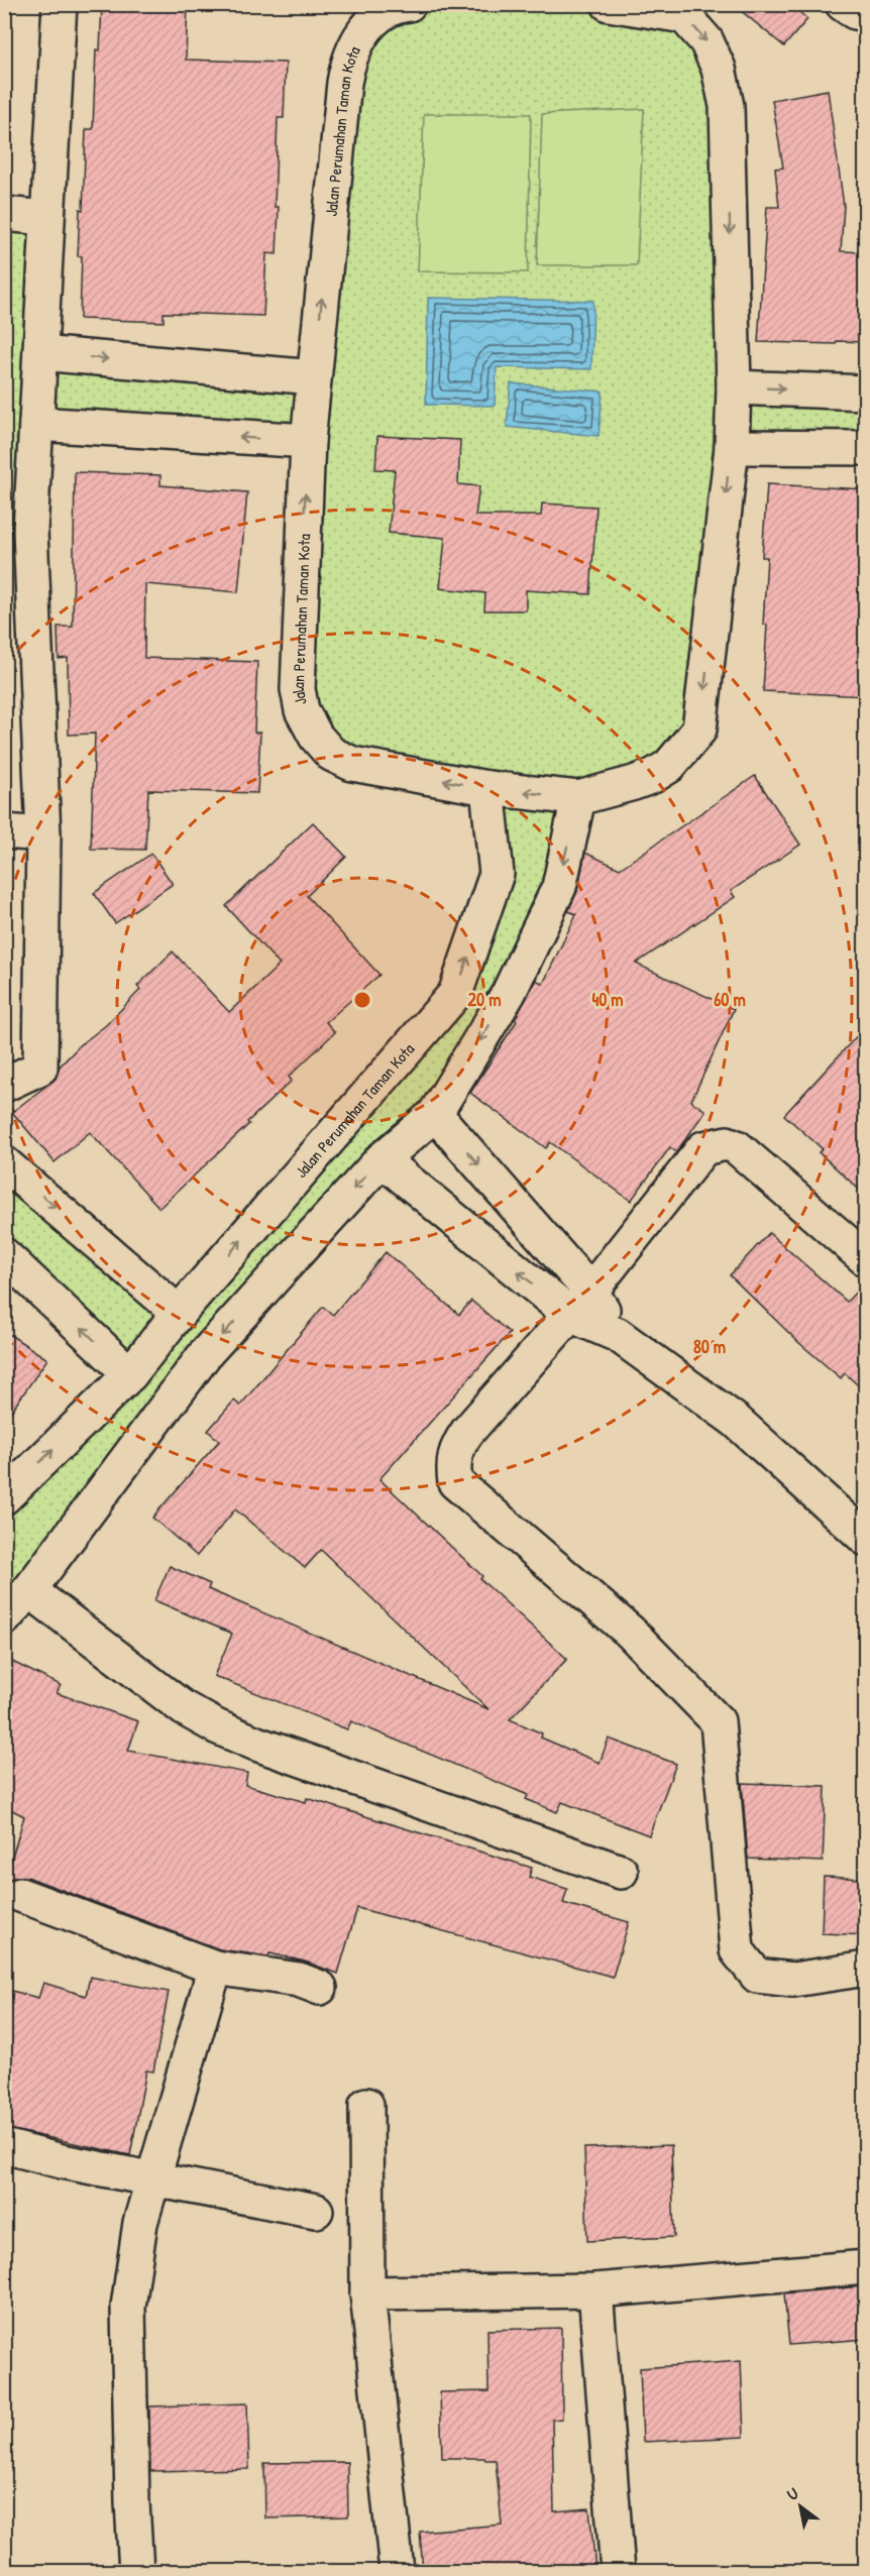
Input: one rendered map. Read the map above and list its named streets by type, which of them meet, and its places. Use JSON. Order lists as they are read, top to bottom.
{
  "streets": {
    "street": ["Jalan Perumahan Taman Kota"]
  },
  "north": "top left",
  "rings": [
    "20 m",
    "40 m",
    "60 m",
    "80 m"
  ]
}
